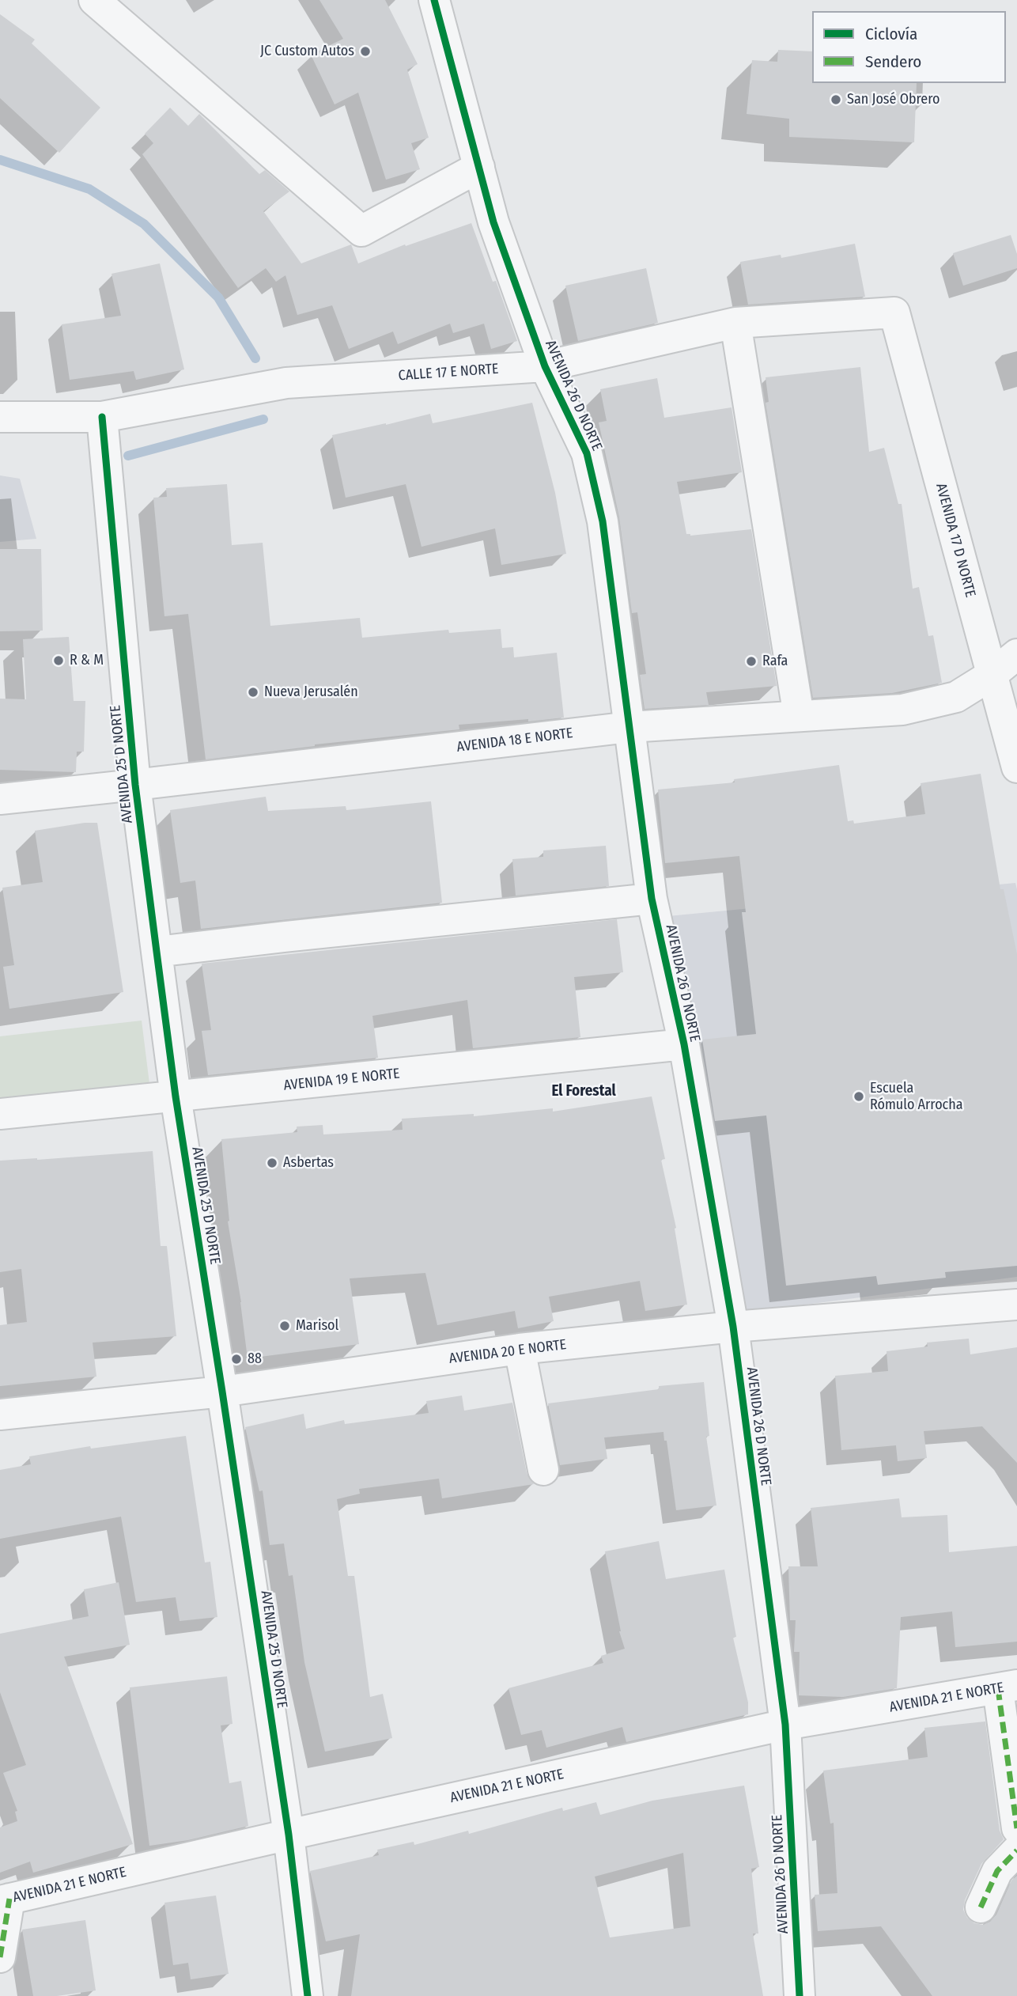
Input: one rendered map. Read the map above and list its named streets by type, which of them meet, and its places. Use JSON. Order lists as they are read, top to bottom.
{
  "streets": {
    "street": [
      "CALLE 17 E NORTE",
      "AVENIDA 26 D NORTE",
      "AVENIDA 17 D NORTE",
      "AVENIDA 18 E NORTE",
      "AVENIDA 25 D NORTE",
      "AVENIDA 19 E NORTE",
      "AVENIDA 20 E NORTE",
      "AVENIDA 21 E NORTE"
    ]
  },
  "crossings": [
    ["CALLE 17 E NORTE", "AVENIDA 26 D NORTE"],
    ["CALLE 17 E NORTE", "AVENIDA 17 D NORTE"],
    ["CALLE 17 E NORTE", "AVENIDA 25 D NORTE"],
    ["AVENIDA 26 D NORTE", "AVENIDA 18 E NORTE"],
    ["AVENIDA 26 D NORTE", "AVENIDA 19 E NORTE"],
    ["AVENIDA 26 D NORTE", "AVENIDA 20 E NORTE"],
    ["AVENIDA 26 D NORTE", "AVENIDA 21 E NORTE"],
    ["AVENIDA 17 D NORTE", "AVENIDA 18 E NORTE"],
    ["AVENIDA 18 E NORTE", "AVENIDA 25 D NORTE"],
    ["AVENIDA 25 D NORTE", "AVENIDA 19 E NORTE"],
    ["AVENIDA 25 D NORTE", "AVENIDA 20 E NORTE"],
    ["AVENIDA 25 D NORTE", "AVENIDA 21 E NORTE"]
  ],
  "districts": ["El Forestal"],
  "places": [
    "JC Custom Autos",
    "San José Obrero",
    "R & M",
    "Rafa",
    "Nueva Jerusalén",
    "Escuela Rómulo Arrocha",
    "Asbertas",
    "Marisol",
    "88"
  ],
  "legend": ["Ciclovía", "Sendero"]
}
